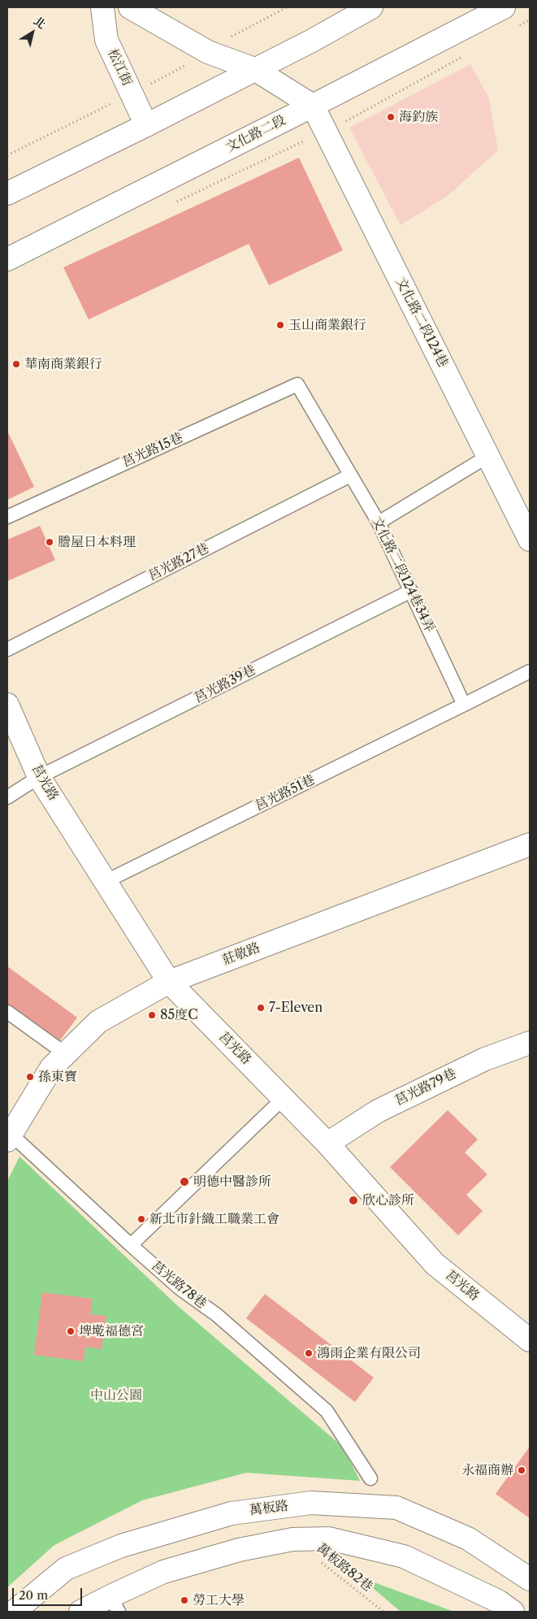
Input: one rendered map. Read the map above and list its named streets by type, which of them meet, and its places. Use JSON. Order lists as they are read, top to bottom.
{
  "streets": {
    "street": [
      "松江街",
      "文化路二段",
      "文化路二段124巷",
      "莒光路",
      "莊敬路",
      "莒光路79巷",
      "萬板路"
    ],
    "lane": [
      "莒光路15巷",
      "莒光路27巷",
      "文化路二段124巷34弄",
      "莒光路39巷",
      "莒光路51巷",
      "莒光路78巷"
    ],
    "path": ["萬板路82巷"]
  },
  "crossings": [
    ["文化路二段", "文化路二段124巷"],
    ["莒光路15巷", "文化路二段124巷34弄"],
    ["莒光路27巷", "文化路二段124巷34弄"],
    ["文化路二段124巷34弄", "莒光路39巷"],
    ["文化路二段124巷34弄", "莒光路51巷"],
    ["莒光路39巷", "莒光路"],
    ["莒光路", "莒光路51巷"],
    ["莒光路", "莊敬路"],
    ["莒光路", "莒光路79巷"],
    ["莊敬路", "莒光路78巷"]
  ],
  "parks": ["中山公園"],
  "places": [
    "海釣族",
    "玉山商業銀行",
    "華南商業銀行",
    "謄屋日本料理",
    "7-Eleven",
    "85度C",
    "孫東寶",
    "明德中醫診所",
    "欣心診所",
    "新北市針織工職業工會",
    "埤墘福德宮",
    "鴻雨企業有限公司",
    "永福商辦",
    "勞工大學"
  ],
  "scale_bar": "20 m",
  "north": "top right"
}
